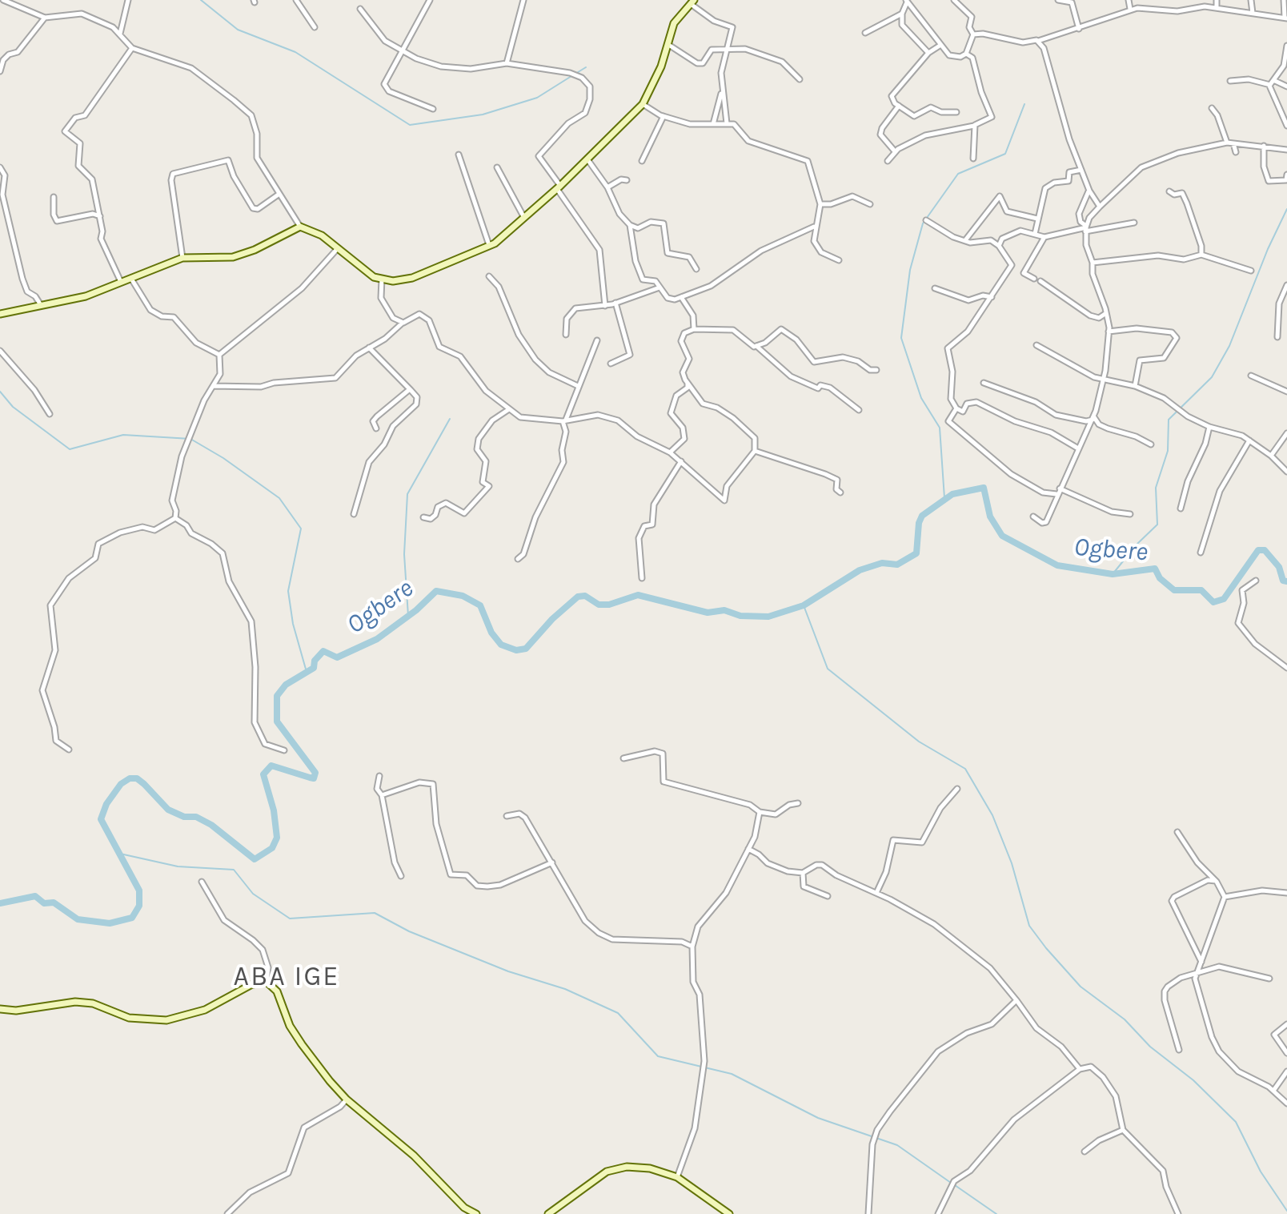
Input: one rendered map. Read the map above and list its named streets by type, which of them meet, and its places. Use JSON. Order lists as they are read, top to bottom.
{
  "districts": ["ABA IGE"],
  "water": ["Ogbere"]
}
